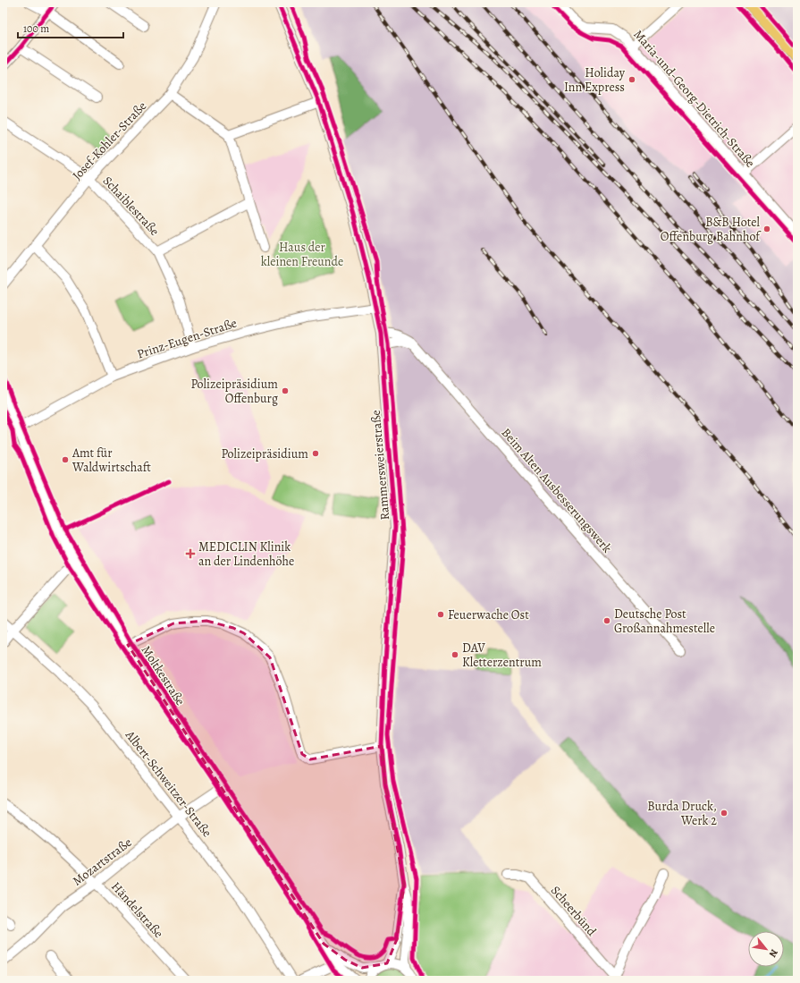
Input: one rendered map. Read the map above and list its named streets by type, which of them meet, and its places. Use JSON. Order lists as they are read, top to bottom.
{
  "streets": {
    "street": [
      "Maria-und-Georg-Dietrich-Straße",
      "Josef-Kohler-Straße",
      "Schaiblestraße",
      "Prinz-Eugen-Straße",
      "Rammersweierstraße",
      "Beim Alten Ausbesserungswerk",
      "Moltkestraße",
      "Albert-Schweitzer-Straße",
      "Mozartstraße",
      "Händelstraße",
      "Scheerbünd"
    ]
  },
  "crossings": [
    ["Josef-Kohler-Straße", "Schaiblestraße"],
    ["Schaiblestraße", "Prinz-Eugen-Straße"],
    ["Prinz-Eugen-Straße", "Rammersweierstraße"],
    ["Prinz-Eugen-Straße", "Moltkestraße"],
    ["Rammersweierstraße", "Beim Alten Ausbesserungswerk"],
    ["Rammersweierstraße", "Moltkestraße"],
    ["Moltkestraße", "Mozartstraße"],
    ["Albert-Schweitzer-Straße", "Mozartstraße"],
    ["Mozartstraße", "Händelstraße"]
  ],
  "parks": ["Haus der kleinen Freunde"],
  "places": {
    "other": [
      "Holiday Inn Express",
      "B&B Hotel Offenburg Bahnhof",
      "Polizeipräsidium Offenburg",
      "Polizeipräsidium",
      "Amt für Waldwirtschaft",
      "Feuerwache Ost",
      "Deutsche Post Großannahmestelle",
      "DAV Kletterzentrum",
      "Burda Druck, Werk 2"
    ],
    "health": ["MEDICLIN Klinik an der Lindenhöhe"]
  },
  "scale_bar": "100 m",
  "north": "bottom right"
}
